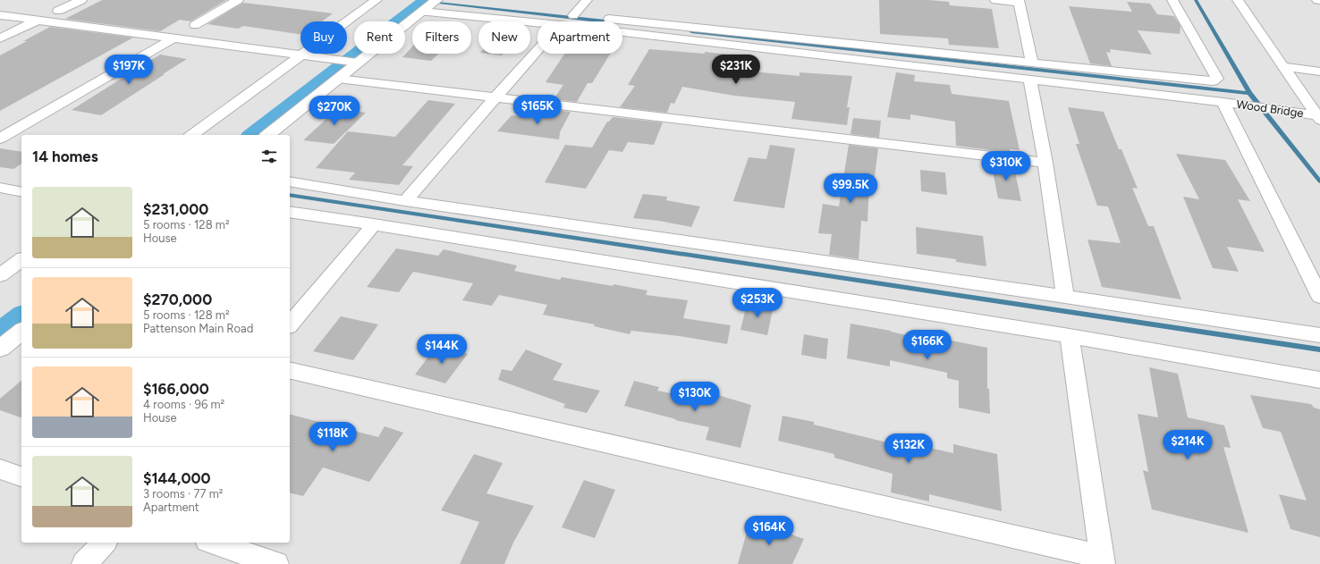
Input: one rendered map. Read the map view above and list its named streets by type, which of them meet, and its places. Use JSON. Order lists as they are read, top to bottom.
{
  "streets": {
    "street": ["Wood Bridge"]
  },
  "page": {
    "chip": [
      "Buy",
      "Rent",
      "Filters",
      "New",
      "Apartment"
    ],
    "price": [
      "$197K",
      "$231K",
      "$165K",
      "$270K",
      "$310K",
      "$99.5K",
      "$253K",
      "$166K",
      "$144K",
      "$130K",
      "$118K",
      "$214K",
      "$132K",
      "$164K"
    ],
    "heading": "14 homes",
    "list": [
      {
        "name": "$231,000",
        "note": "5 rooms · 128 m² · House"
      },
      {
        "name": "$270,000",
        "note": "5 rooms · 128 m² · Pattenson Main Road"
      },
      {
        "name": "$166,000",
        "note": "4 rooms · 96 m² · House"
      },
      {
        "name": "$144,000",
        "note": "3 rooms · 77 m² · Apartment"
      }
    ]
  }
}
